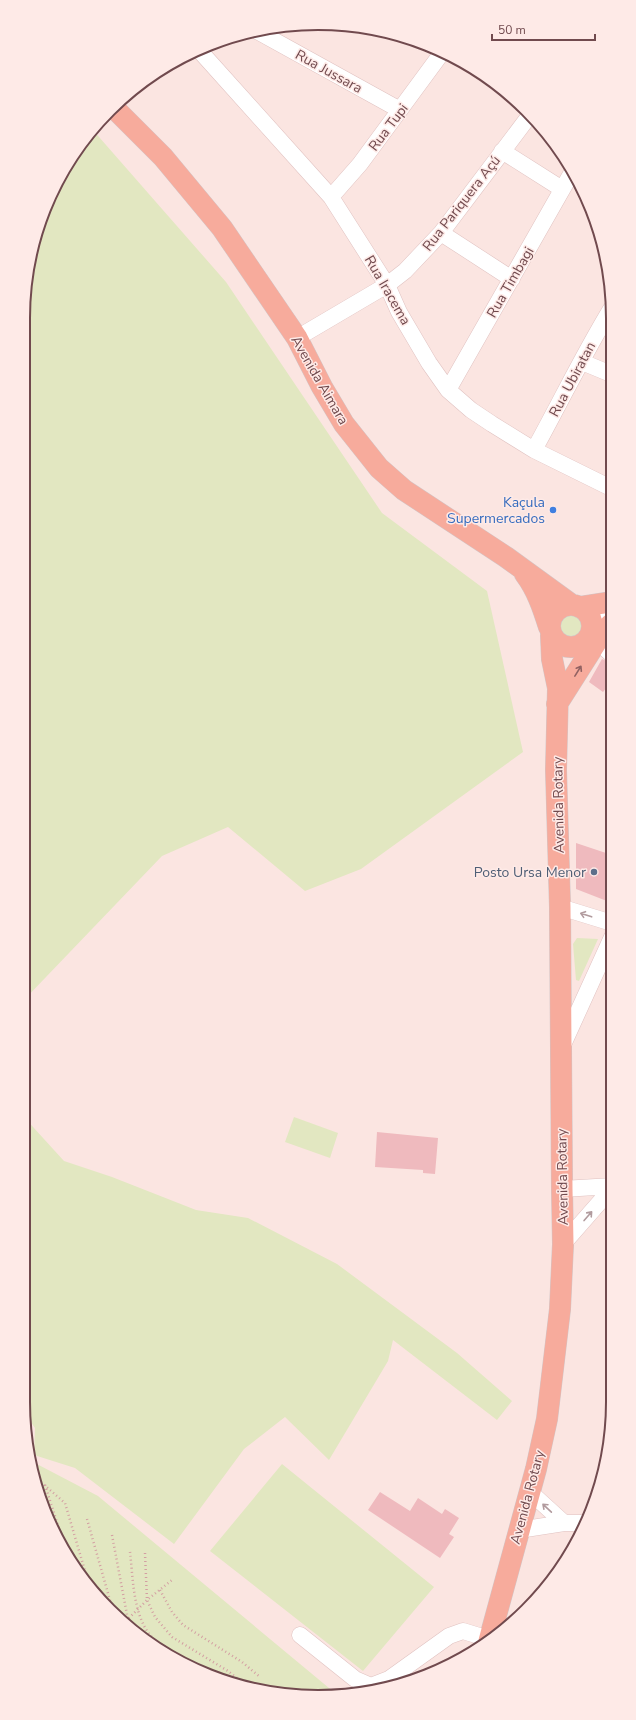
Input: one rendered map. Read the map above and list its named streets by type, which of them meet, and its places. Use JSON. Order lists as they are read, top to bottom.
{
  "streets": {
    "main road": ["Avenida Aimara", "Avenida Rotary"],
    "street": [
      "Rua Jussara",
      "Rua Tupi",
      "Rua Pariquera Açú",
      "Rua Timbagi",
      "Rua Iracema",
      "Rua Ubiratan"
    ]
  },
  "crossings": [
    ["Rua Jussara", "Rua Tupi"],
    ["Rua Tupi", "Rua Iracema"],
    ["Rua Pariquera Açú", "Rua Iracema"],
    ["Rua Pariquera Açú", "Avenida Aimara"],
    ["Rua Timbagi", "Rua Iracema"],
    ["Rua Iracema", "Rua Ubiratan"],
    ["Avenida Aimara", "Avenida Rotary"]
  ],
  "places": ["Kaçula Supermercados", "Posto Ursa Menor"],
  "scale_bar": "50 m"
}
